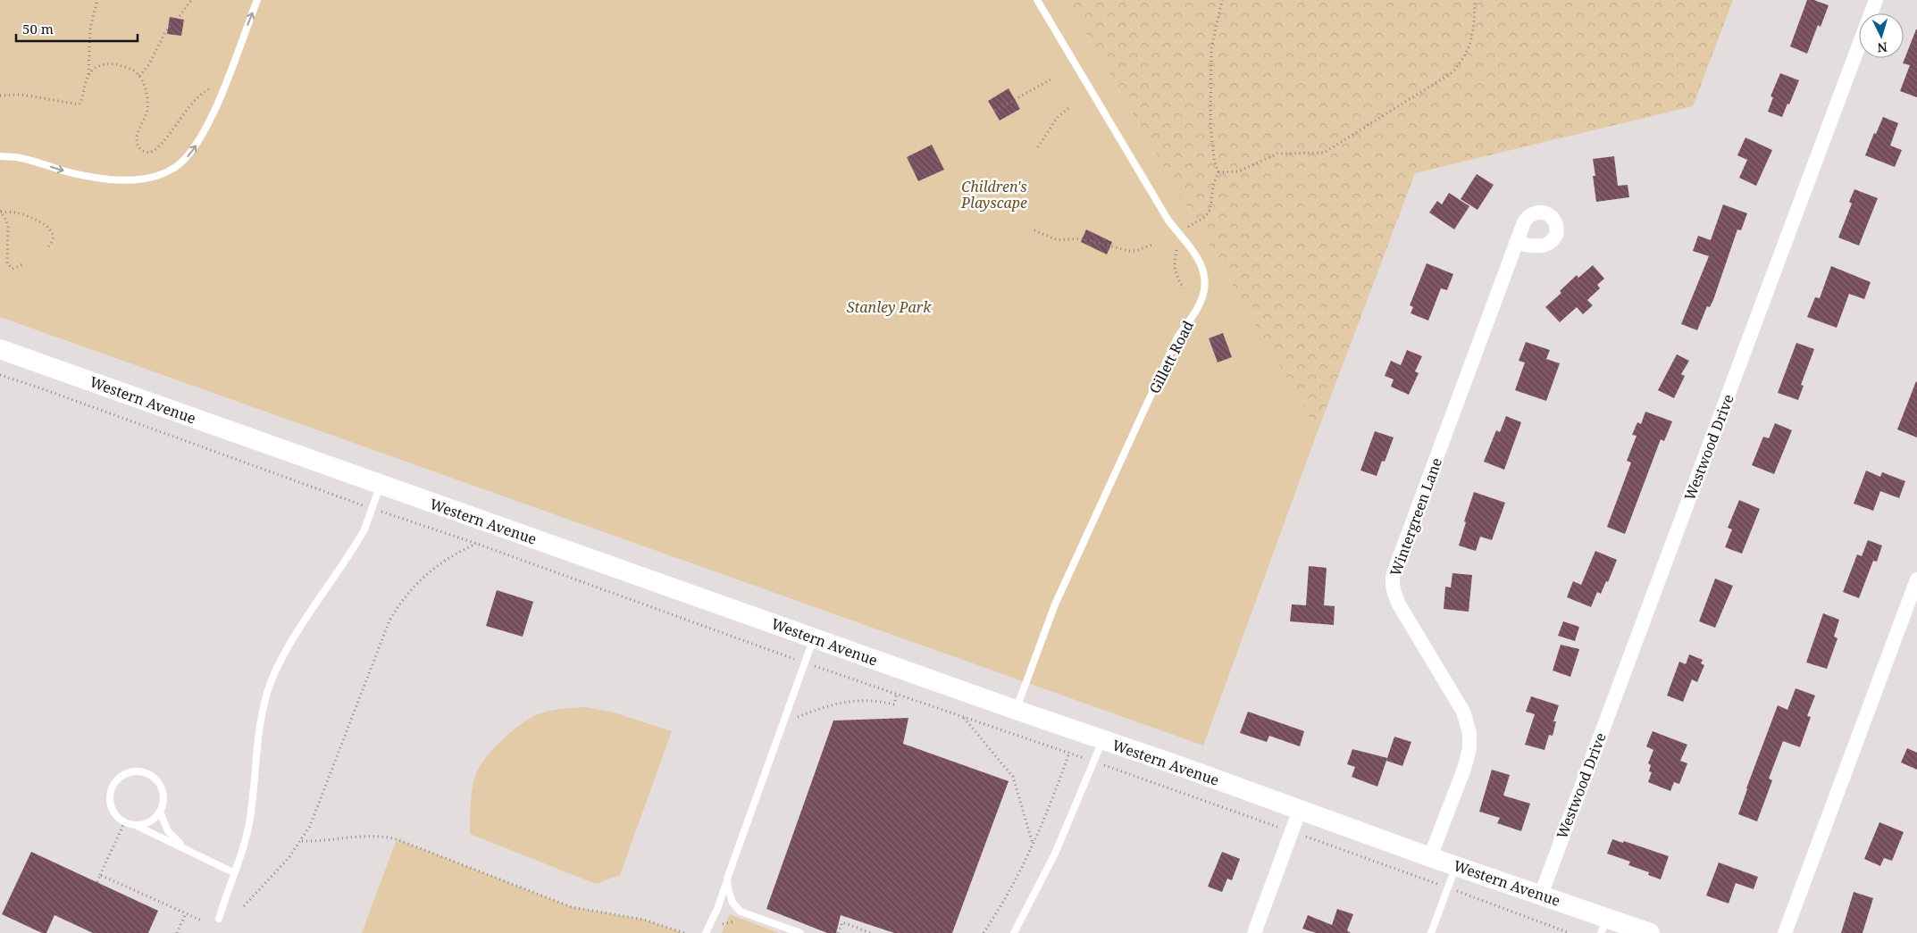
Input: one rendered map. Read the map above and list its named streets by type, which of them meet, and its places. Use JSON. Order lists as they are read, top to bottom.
{
  "streets": {
    "main road": ["Western Avenue"],
    "street": ["Westwood Drive", "Wintergreen Lane"],
    "lane": ["Gillett Road"]
  },
  "crossings": [
    ["Gillett Road", "Western Avenue"],
    ["Western Avenue", "Westwood Drive"],
    ["Western Avenue", "Wintergreen Lane"]
  ],
  "parks": ["Children's Playscape", "Stanley Park"],
  "scale_bar": "50 m",
  "north": "bottom"
}
